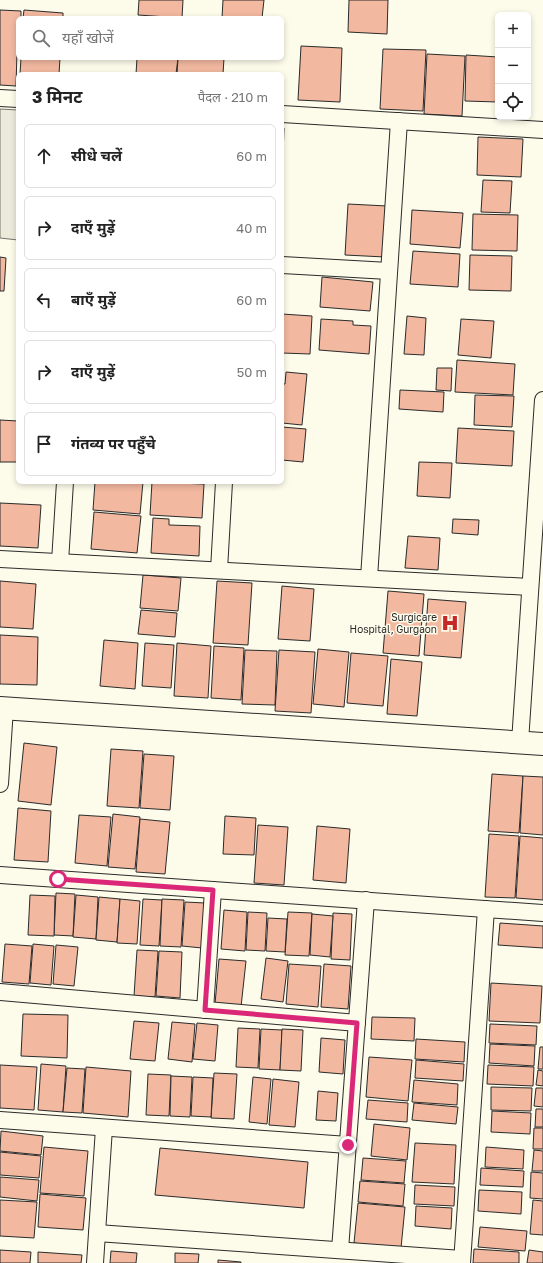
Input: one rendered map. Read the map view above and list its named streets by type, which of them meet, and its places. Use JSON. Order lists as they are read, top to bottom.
{
  "places": {
    "hospital": ["Surgicare Hospital, Gurgaon"]
  },
  "page": {
    "map_buttons": ["+", "−"],
    "search": "यहाँ खोजें",
    "heading": ["3 मिनट", "पैदल · 210 m"],
    "list": [
      ["सीधे चलें", "60 m"],
      ["दाएँ मुड़ें", "40 m"],
      ["बाएँ मुड़ें", "60 m"],
      ["दाएँ मुड़ें", "50 m"],
      "गंतव्य पर पहुँचे"
    ]
  }
}
